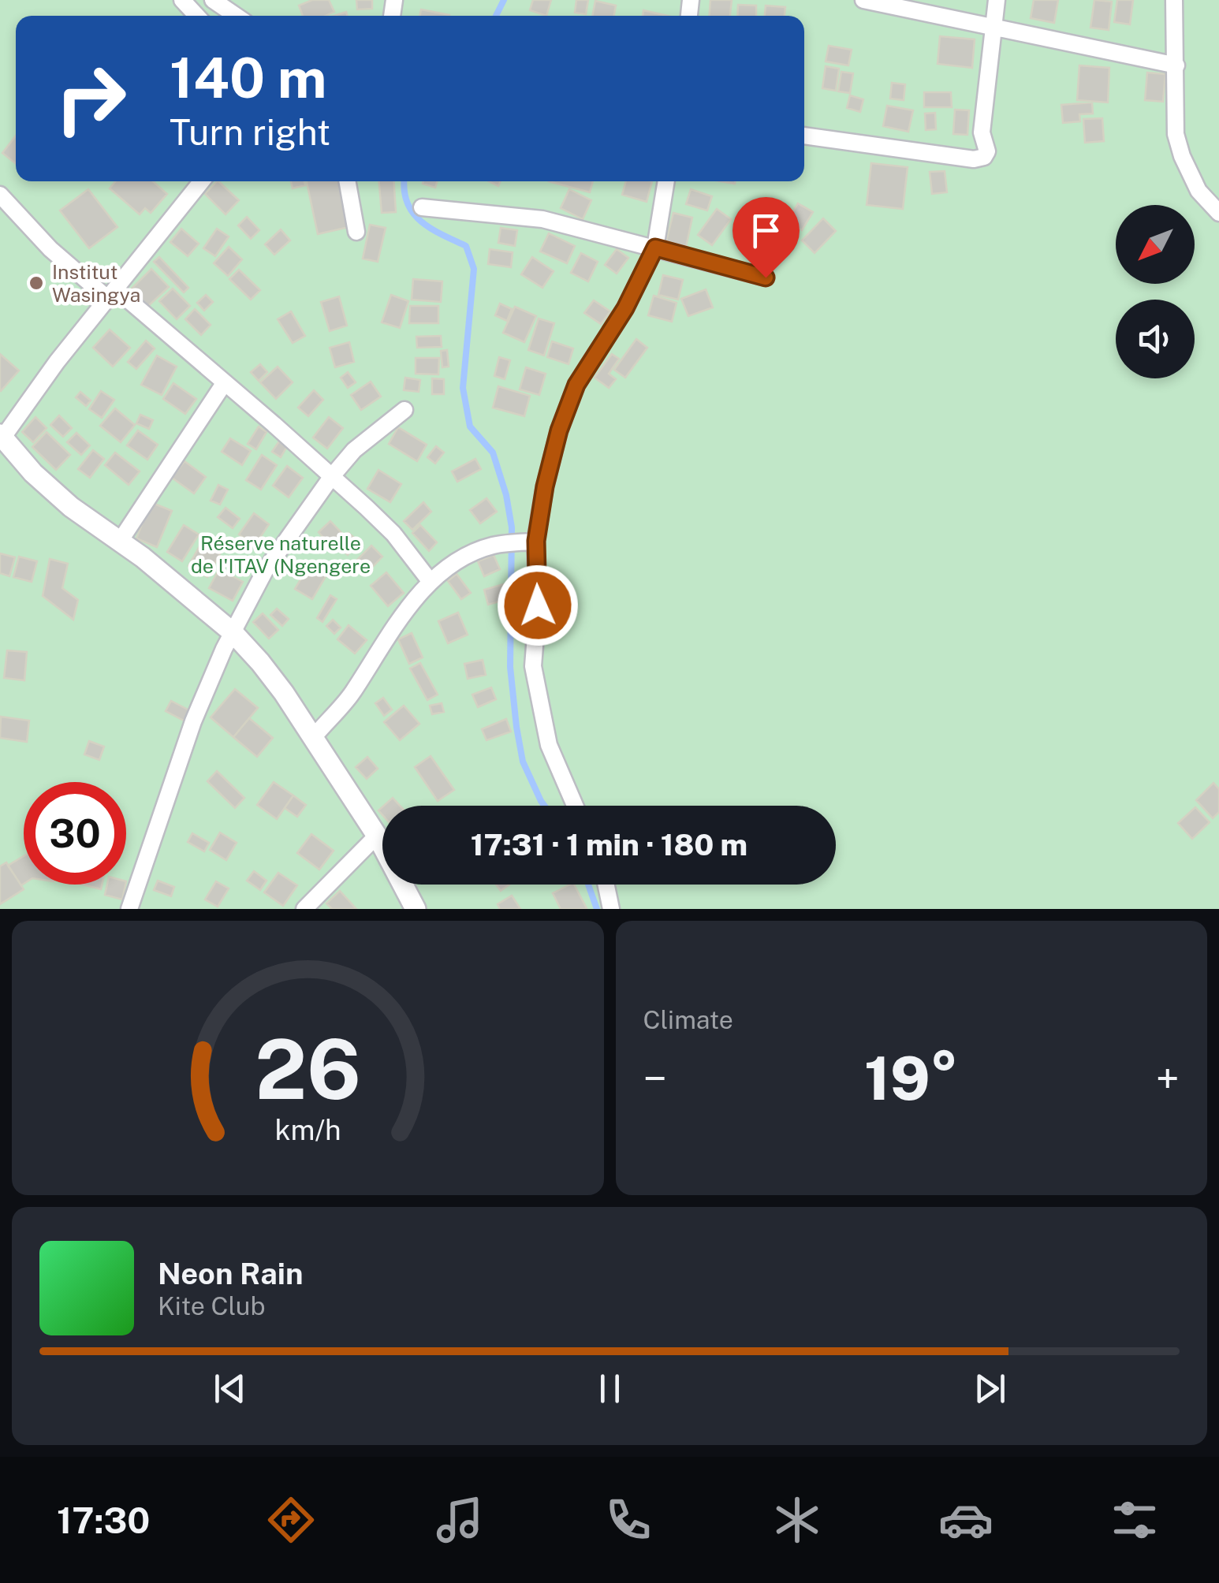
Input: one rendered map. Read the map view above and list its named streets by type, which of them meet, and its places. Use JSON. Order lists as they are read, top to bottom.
{
  "parks": ["Réserve naturelle de l'ITAV (Ngengere"],
  "places": ["Institut Wasingya"],
  "north": "bottom left",
  "page": {
    "turn": ["140 m", "Turn right"],
    "limit": "30",
    "trip": "17:31 · 1 min · 180 m",
    "tile": "Climate",
    "heat": ["−", "19°", "+"],
    "song": ["Neon Rain", "Kite Club"],
    "tabs": "17:30",
    "gauge": ["26", "km/h"]
  }
}
